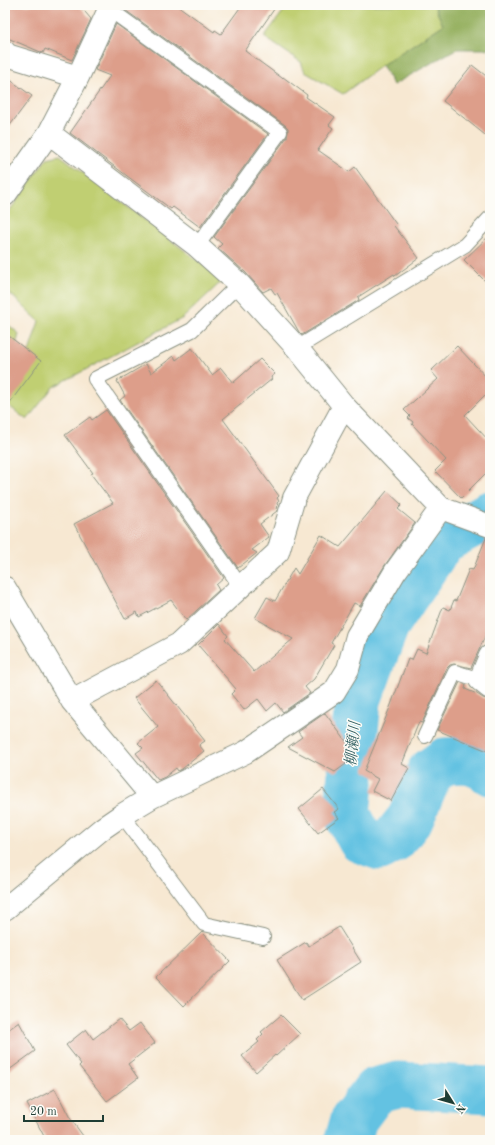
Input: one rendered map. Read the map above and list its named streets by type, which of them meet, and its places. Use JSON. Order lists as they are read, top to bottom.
{
  "water": ["柳瀬川"],
  "scale_bar": "20 m",
  "north": "bottom right"
}
